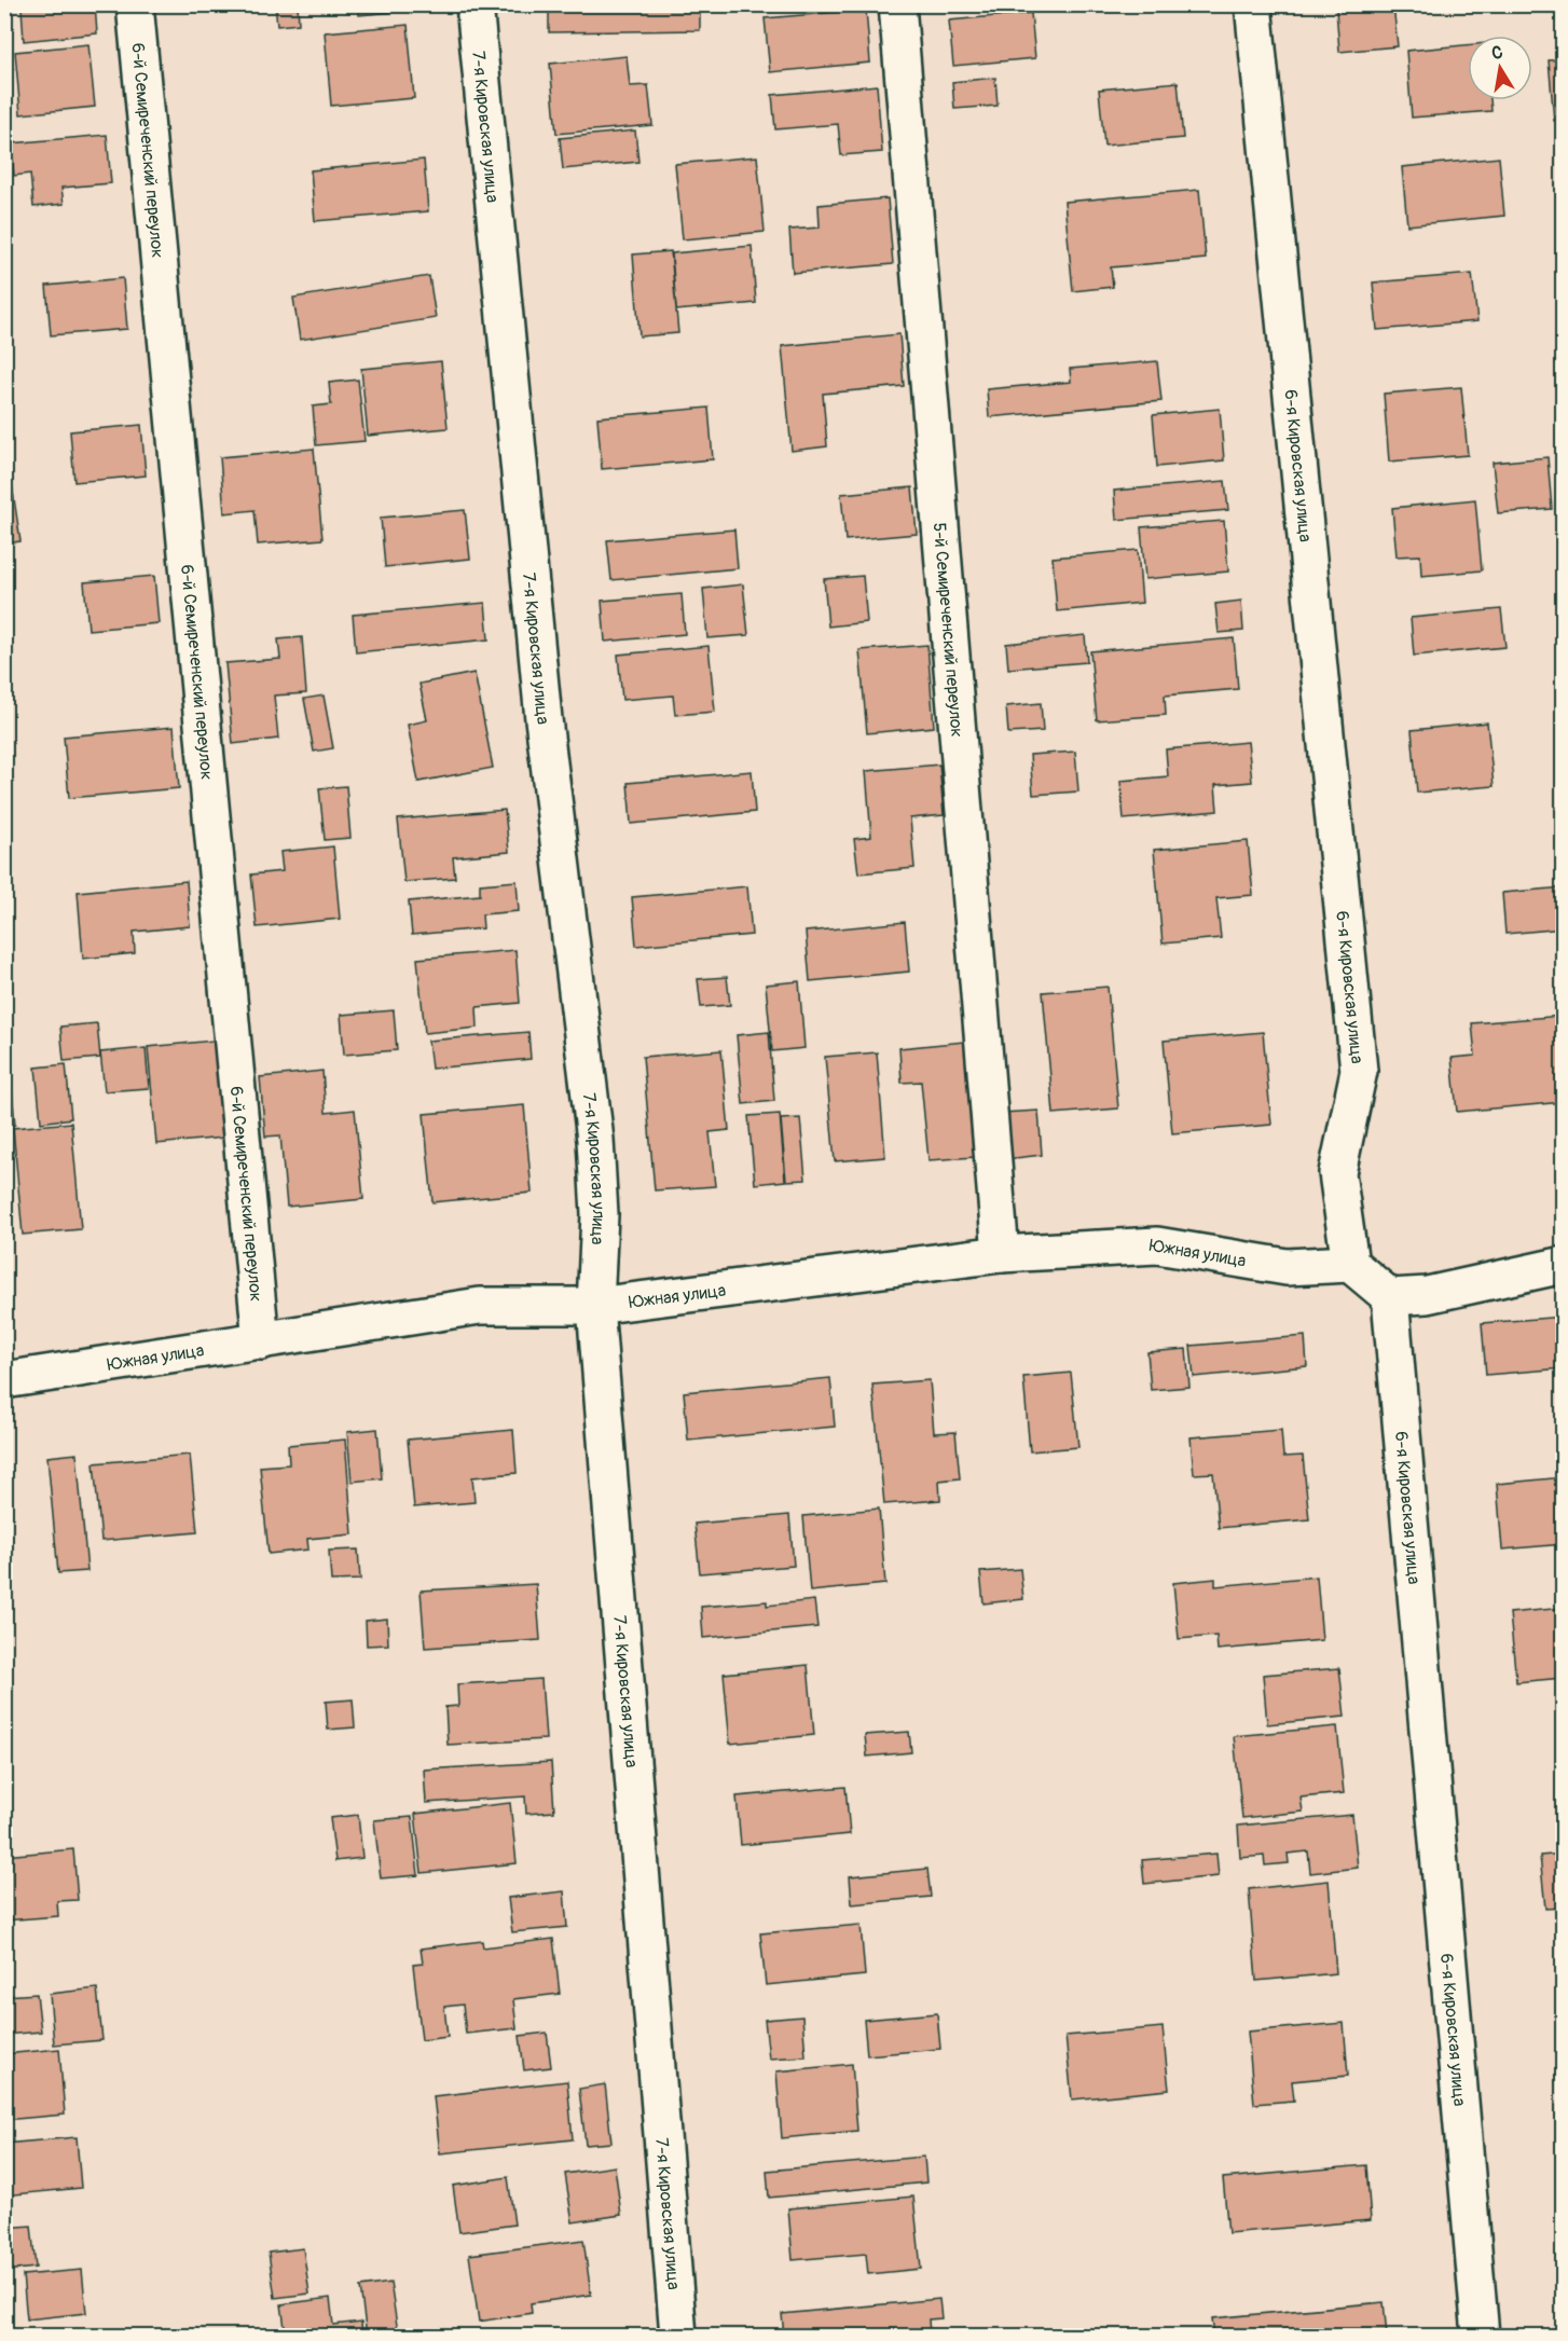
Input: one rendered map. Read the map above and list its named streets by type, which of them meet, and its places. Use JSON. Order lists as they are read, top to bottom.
{
  "streets": {
    "street": [
      "7-я Кировская улица",
      "6-й Семиреченский переулок",
      "6-я Кировская улица",
      "5-й Семиреченский переулок",
      "Южная улица"
    ]
  },
  "crossings": [
    ["7-я Кировская улица", "Южная улица"],
    ["6-й Семиреченский переулок", "Южная улица"],
    ["6-я Кировская улица", "Южная улица"],
    ["5-й Семиреченский переулок", "Южная улица"]
  ],
  "north": "top"
}
